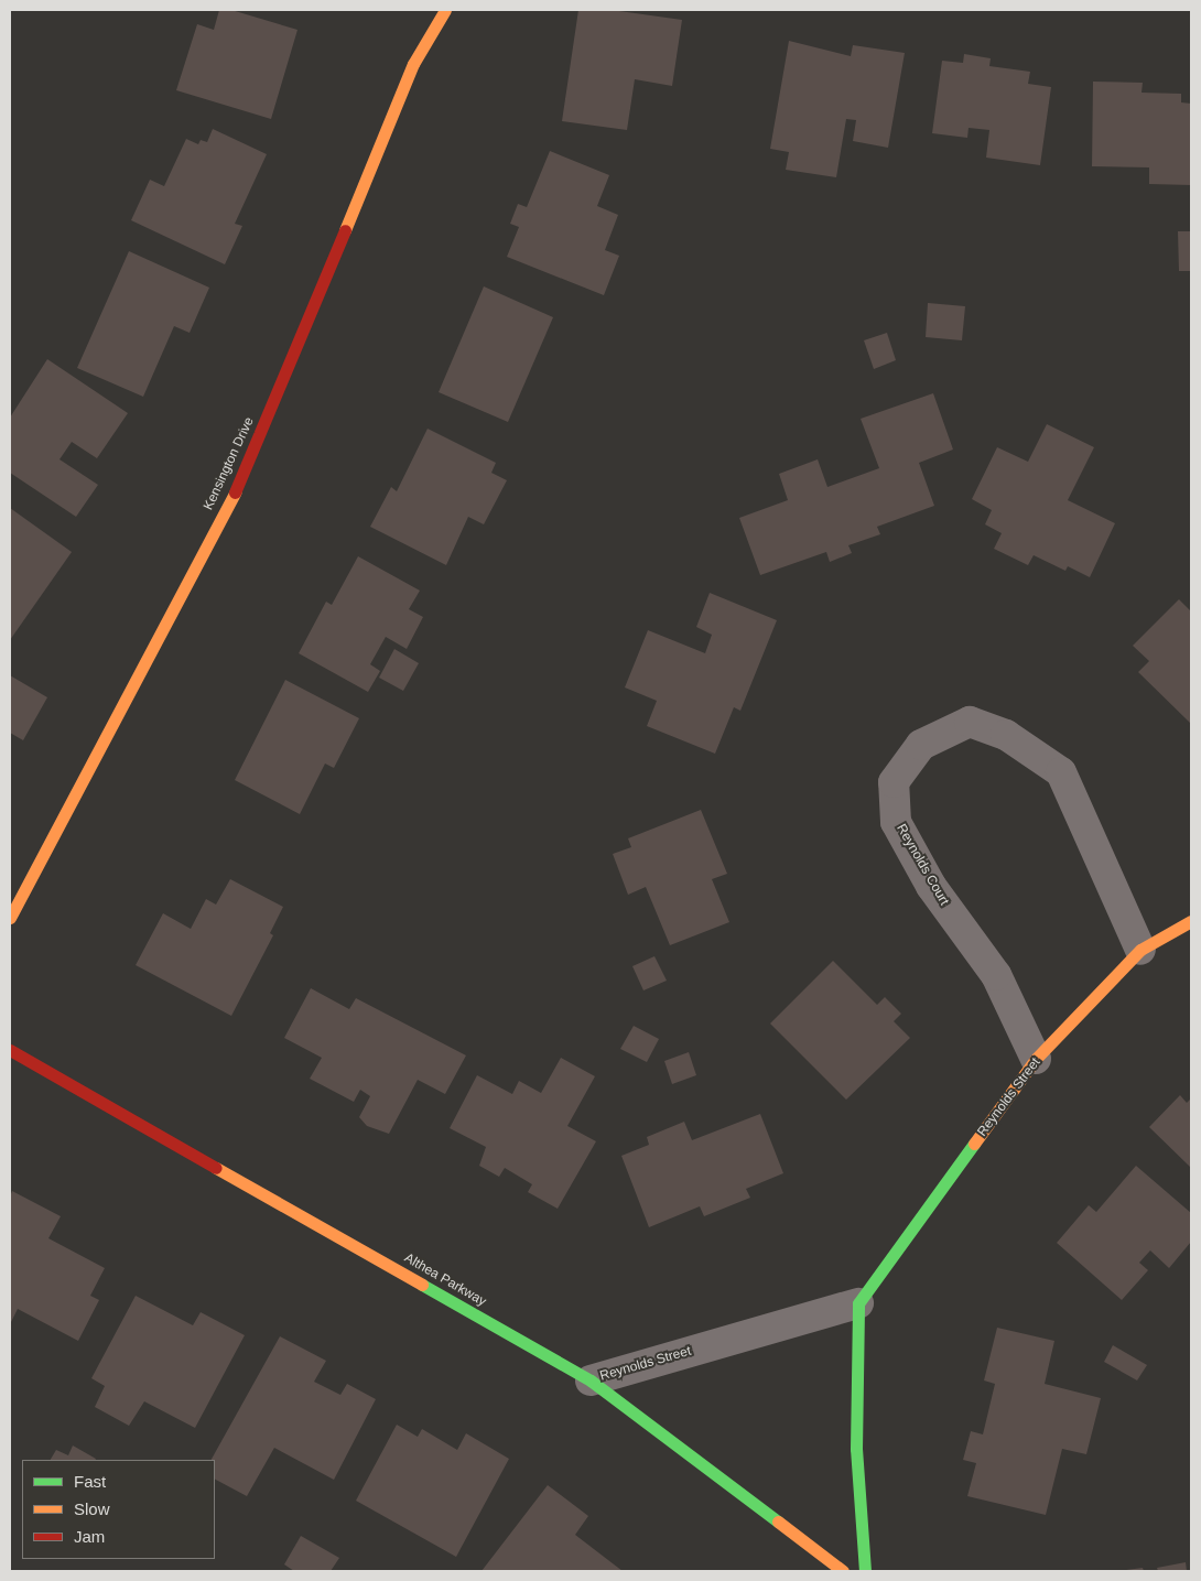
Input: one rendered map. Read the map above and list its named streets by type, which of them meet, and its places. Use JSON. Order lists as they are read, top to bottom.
{
  "streets": {
    "street": [
      "Kensington Drive",
      "Reynolds Court",
      "Reynolds Street",
      "Althea Parkway"
    ]
  },
  "crossings": [
    ["Reynolds Court", "Reynolds Street"],
    ["Reynolds Street", "Althea Parkway"]
  ],
  "legend": ["Fast", "Slow", "Jam"]
}
